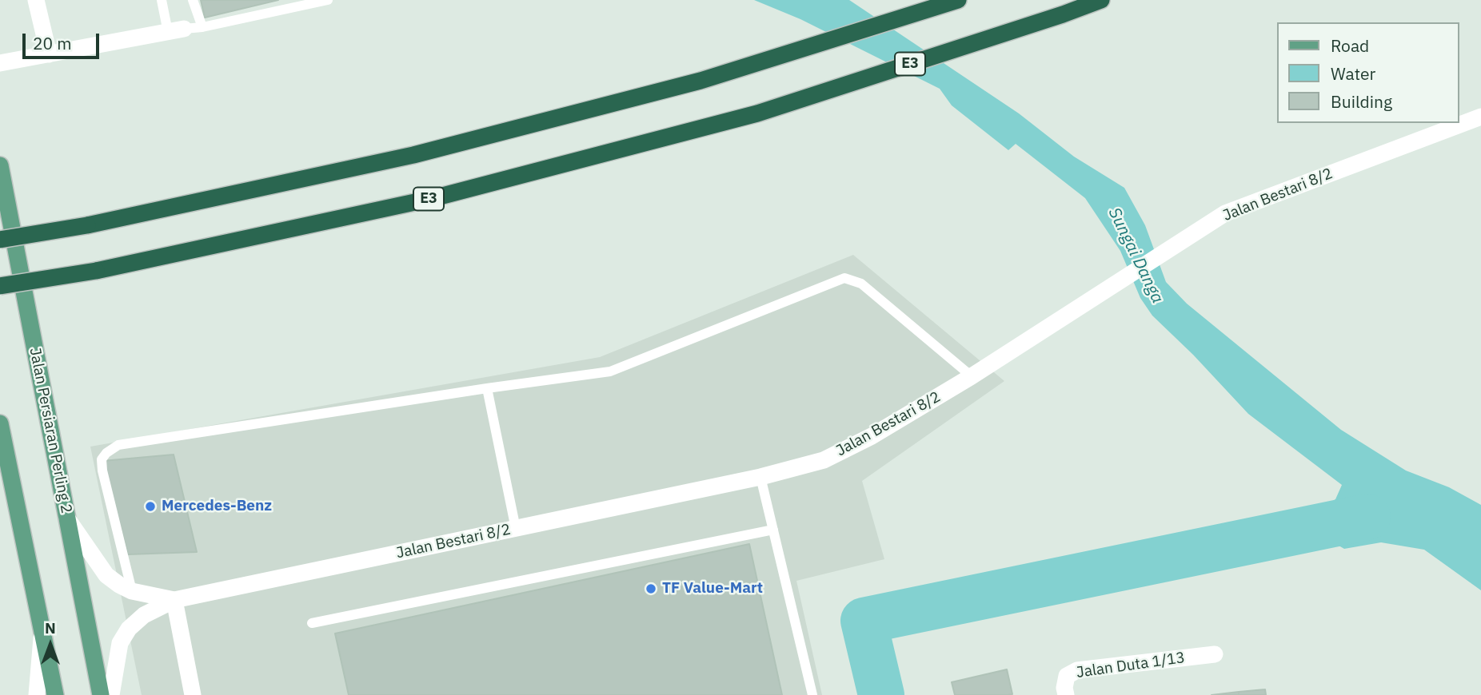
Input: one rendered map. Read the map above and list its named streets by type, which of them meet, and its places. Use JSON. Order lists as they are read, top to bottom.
{
  "streets": {
    "highway": ["E3"],
    "main road": ["Jalan Persiaran Perling 2"],
    "street": ["Jalan Bestari 8/2", "Jalan Duta 1/13"]
  },
  "crossings": [
    ["Jalan Bestari 8/2", "Jalan Persiaran Perling 2"]
  ],
  "water": ["Sungai Danga"],
  "places": ["Mercedes-Benz", "TF Value-Mart"],
  "legend": ["Road", "Water", "Building"],
  "scale_bar": "20 m",
  "north": "top"
}
